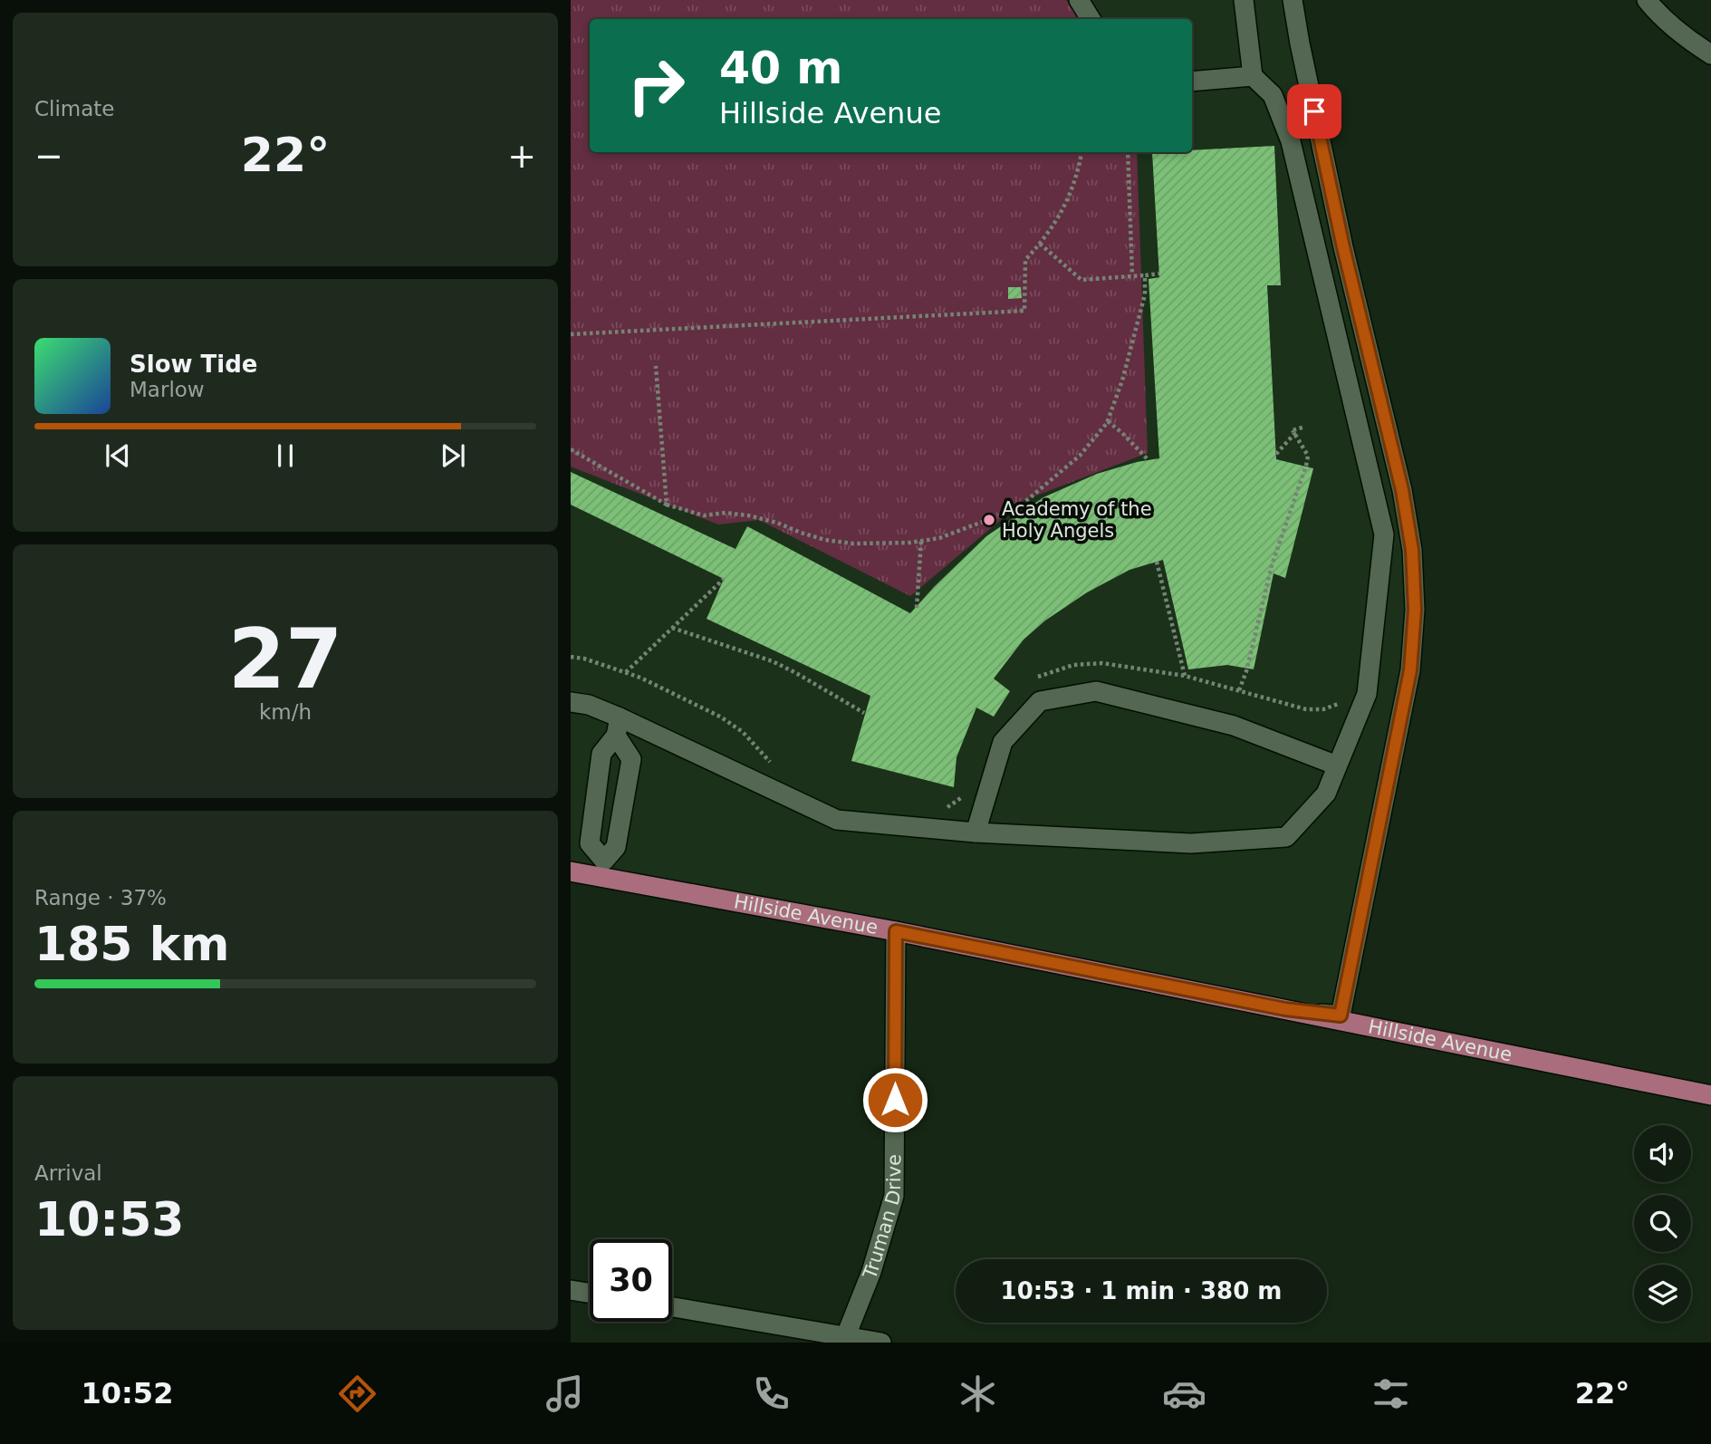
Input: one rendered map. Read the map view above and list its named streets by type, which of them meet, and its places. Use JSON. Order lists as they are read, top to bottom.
{
  "streets": {
    "main road": ["Hillside Avenue"],
    "street": ["Truman Drive"]
  },
  "crossings": [
    ["Hillside Avenue", "Truman Drive"]
  ],
  "places": ["Academy of the Holy Angels"],
  "page": {
    "tile": [
      "Climate",
      ["27", "km/h"],
      ["Range · 37%", "185 km"],
      ["Arrival", "10:53"]
    ],
    "turn": ["40 m", "Hillside Avenue"],
    "heat": ["−", "22°", "+"],
    "song": ["Slow Tide", "Marlow"],
    "limit": "30",
    "trip": "10:53 · 1 min · 380 m",
    "tabs": ["10:52", "22°"]
  }
}
